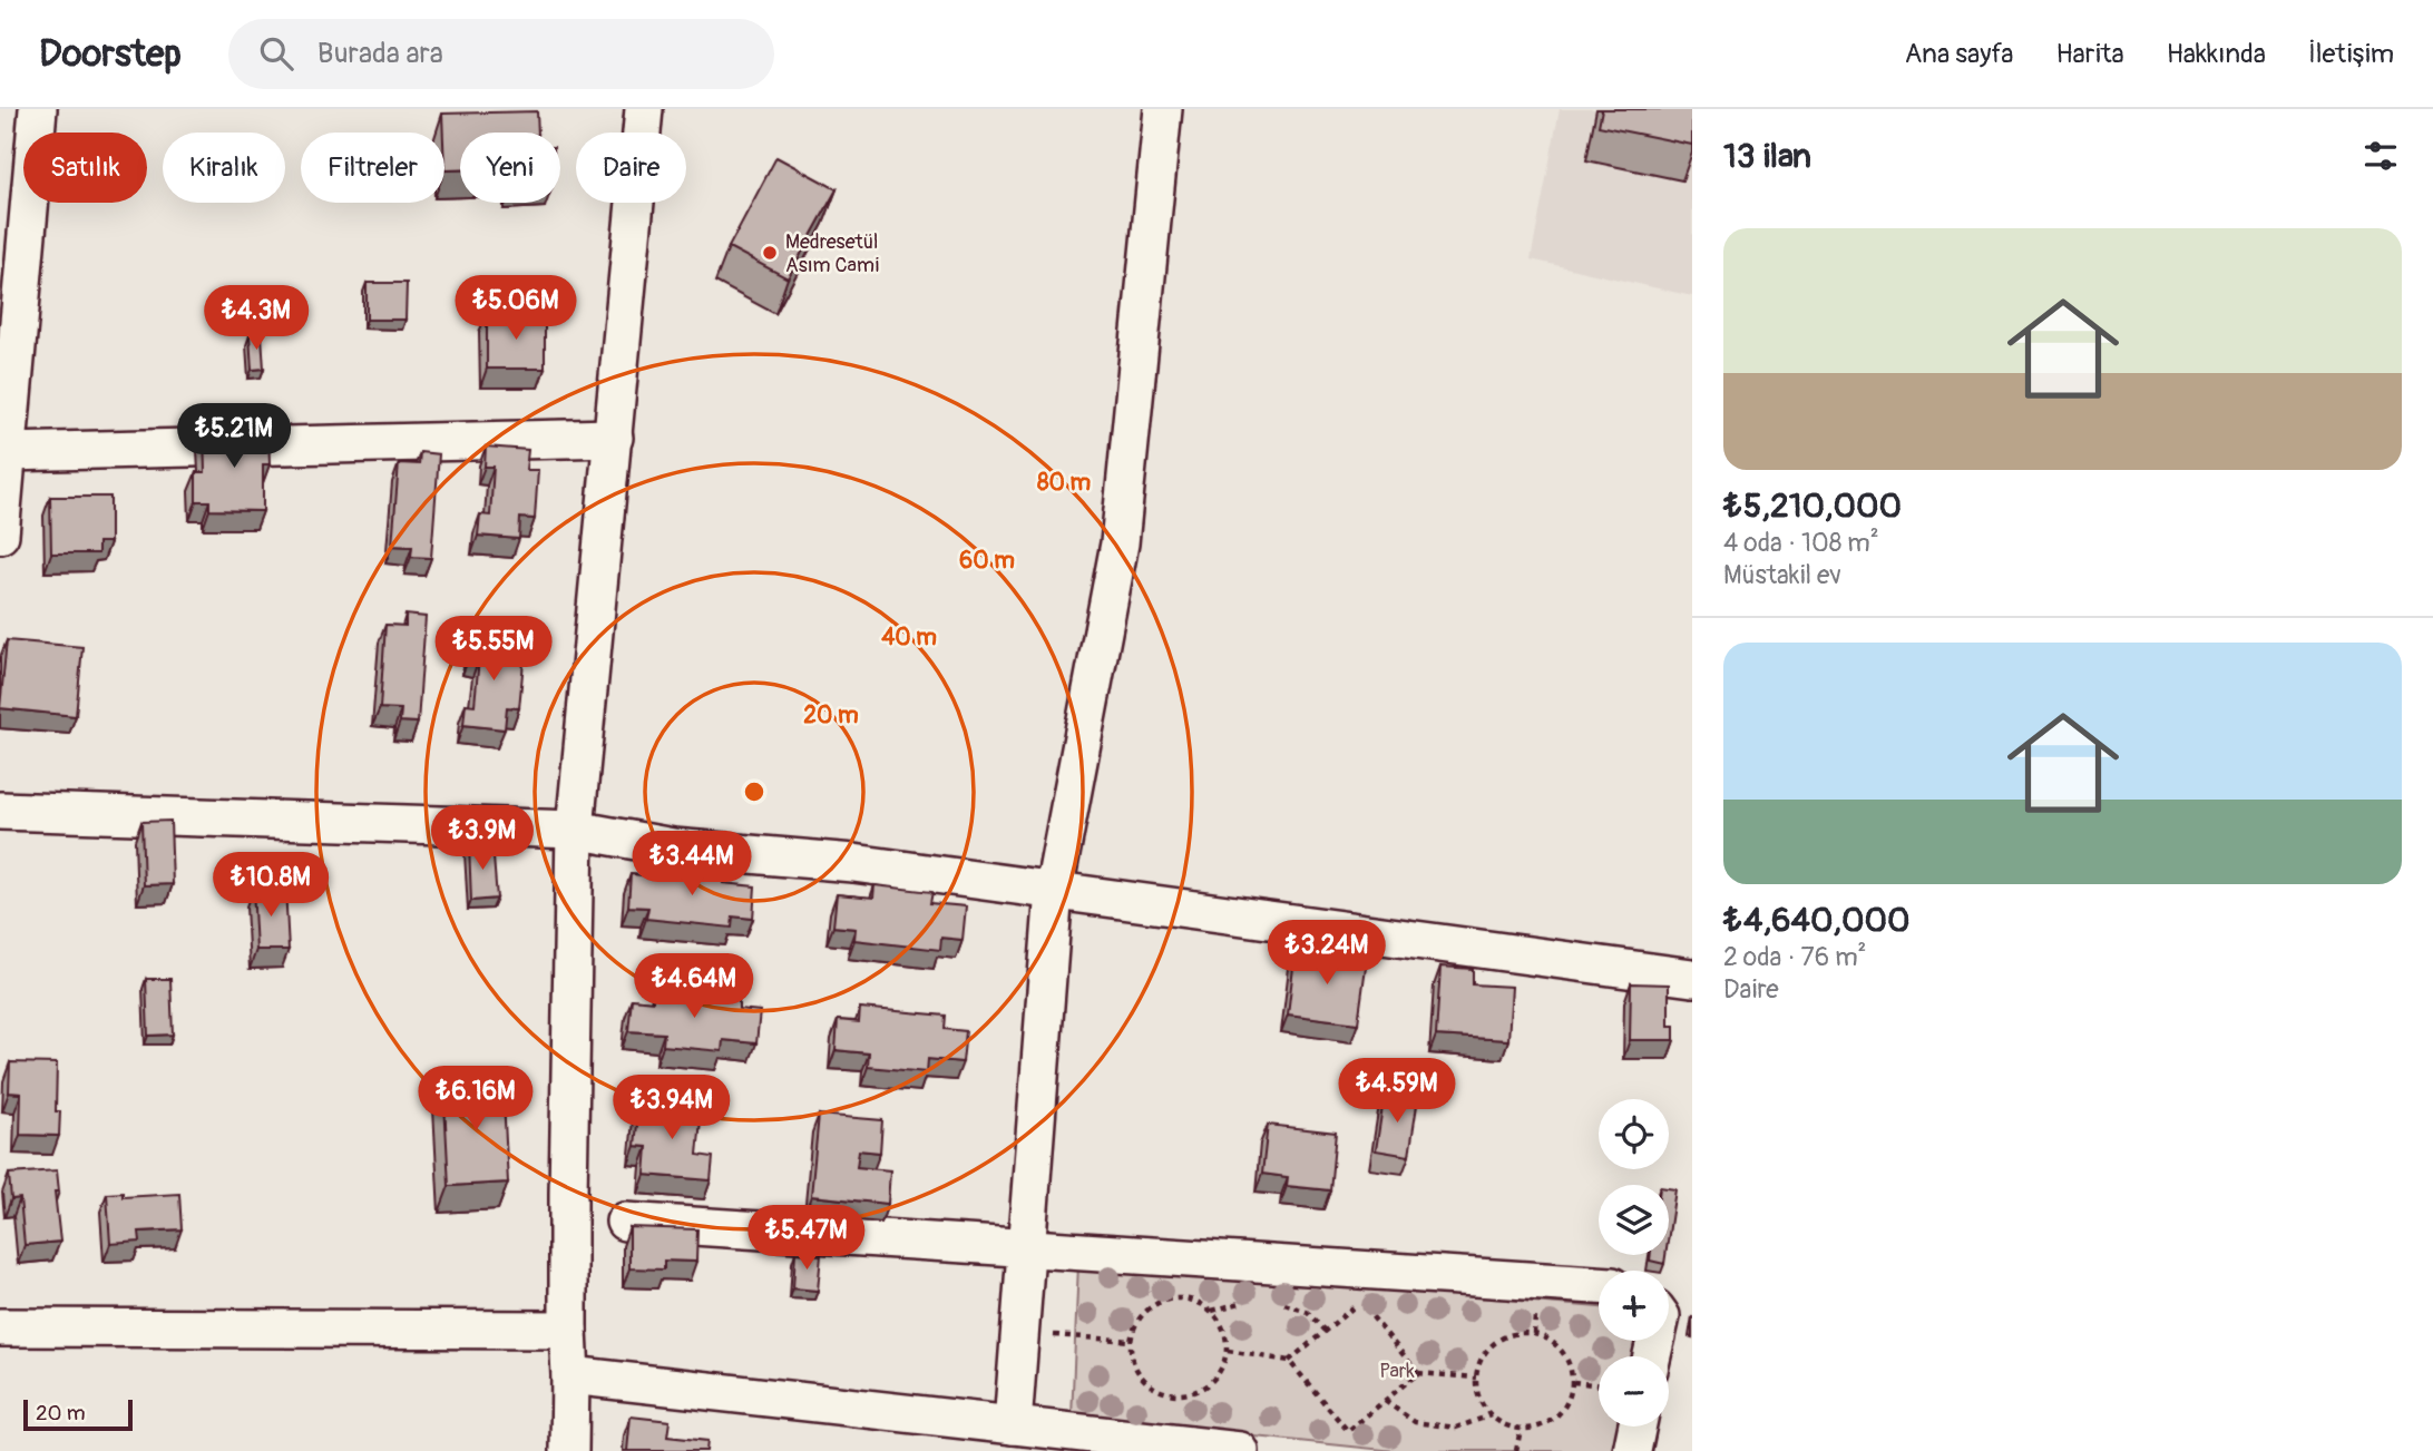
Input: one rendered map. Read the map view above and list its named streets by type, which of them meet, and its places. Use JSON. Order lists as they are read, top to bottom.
{
  "parks": ["Park"],
  "places": ["Medresetül Asım Cami"],
  "scale_bar": "20 m",
  "page": {
    "header": "Doorstep",
    "search": "Burada ara",
    "nav": [
      "Ana sayfa",
      "Harita",
      "Hakkında",
      "İletişim"
    ],
    "heading": "13 ilan",
    "chip": [
      "Satılık",
      "Kiralık",
      "Filtreler",
      "Yeni",
      "Daire"
    ],
    "list": [
      {
        "name": "₺5,210,000",
        "note": "4 oda · 108 m² · Müstakil ev"
      },
      {
        "name": "₺4,640,000",
        "note": "2 oda · 76 m² · Daire"
      }
    ],
    "price": [
      "₺5.06M",
      "₺4.3M",
      "₺5.21M",
      "₺5.55M",
      "₺3.9M",
      "₺3.44M",
      "₺10.8M",
      "₺3.24M",
      "₺4.64M",
      "₺4.59M",
      "₺6.16M",
      "₺3.94M",
      "₺5.47M"
    ],
    "map_buttons": ["+", "−"],
    "scale": "20 m"
  },
  "rings": [
    "80 m",
    "60 m",
    "40 m",
    "20 m"
  ]
}
